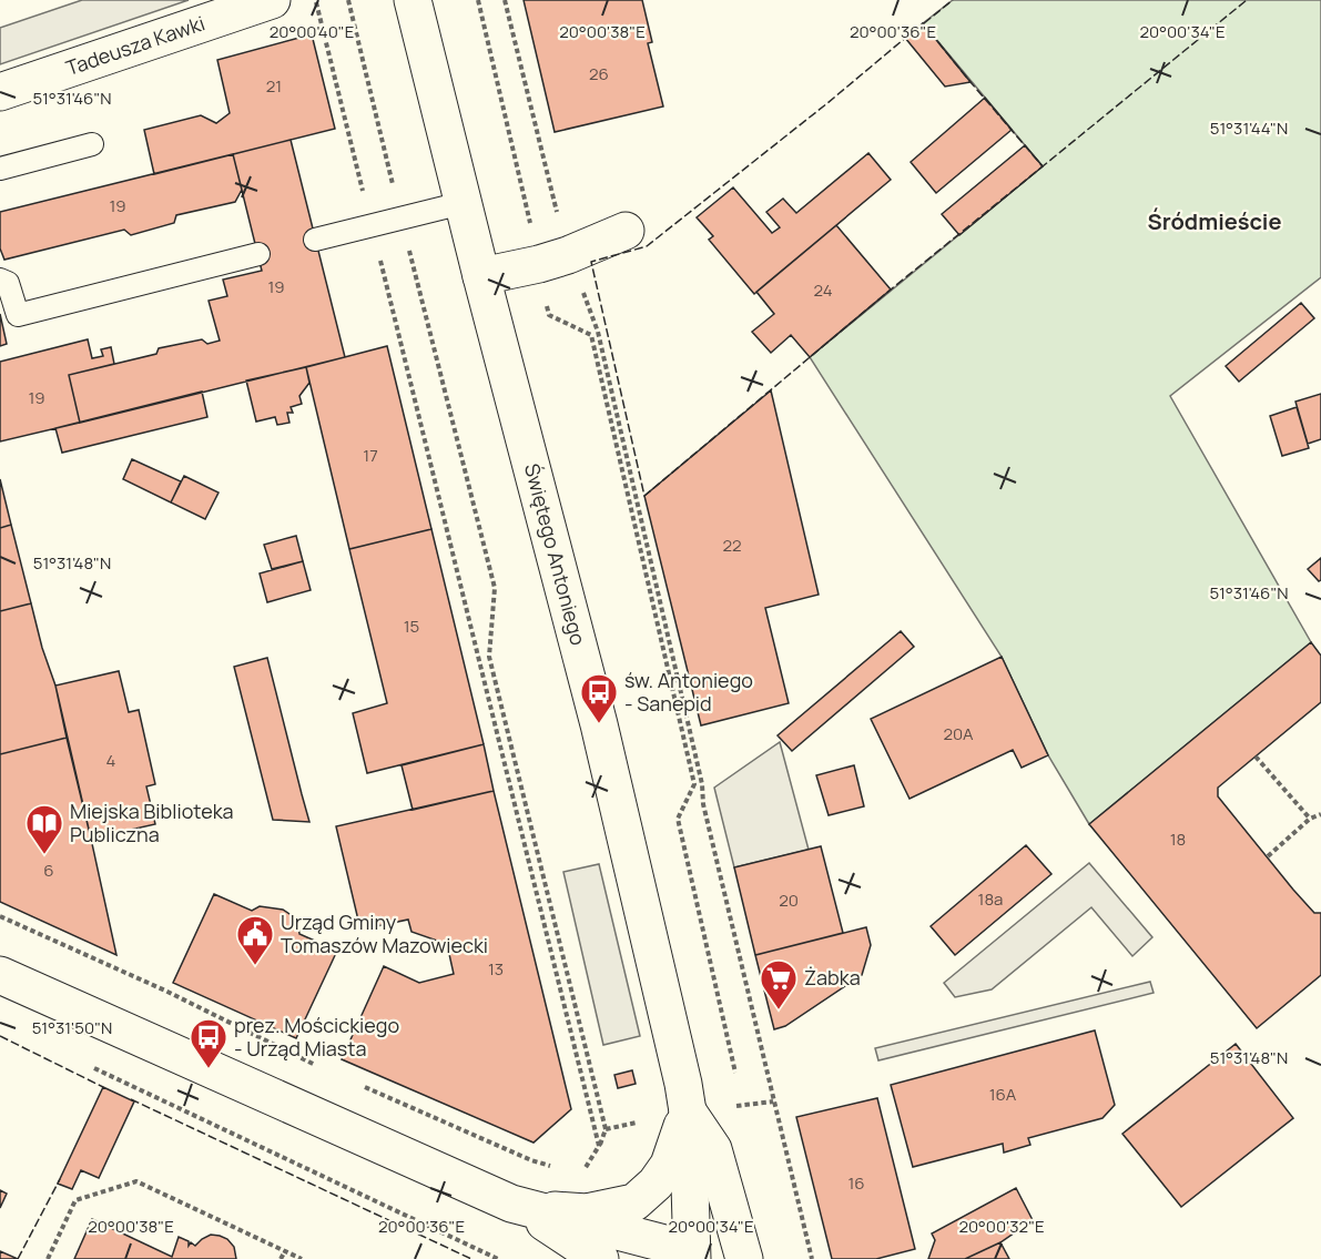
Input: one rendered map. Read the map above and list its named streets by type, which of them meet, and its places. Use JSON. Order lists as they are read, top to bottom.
{
  "streets": {
    "street": ["Tadeusza Kawki", "Świętego Antoniego"]
  },
  "districts": ["Śródmieście"],
  "places": {
    "bus stop": ["św. Antoniego - Sanepid", "prez. Mościckiego - Urząd Miasta"],
    "library": ["Miejska Biblioteka Publiczna"],
    "public building": ["Urząd Gminy Tomaszów Mazowiecki"],
    "supermarket": ["Żabka"]
  },
  "house_numbers": [
    "26",
    "21",
    "19",
    "19",
    "24",
    "19",
    "17",
    "22",
    "15",
    "20A",
    "4",
    "18",
    "6",
    "18a",
    "20",
    "13",
    "16A",
    "16"
  ],
  "coordinates": [
    "20°00'40\"E",
    "20°00'38\"E",
    "20°00'36\"E",
    "20°00'34\"E",
    "51°31'46\"N",
    "51°31'44\"N",
    "51°31'48\"N",
    "51°31'50\"N",
    "20°00'32\"E"
  ]
}
